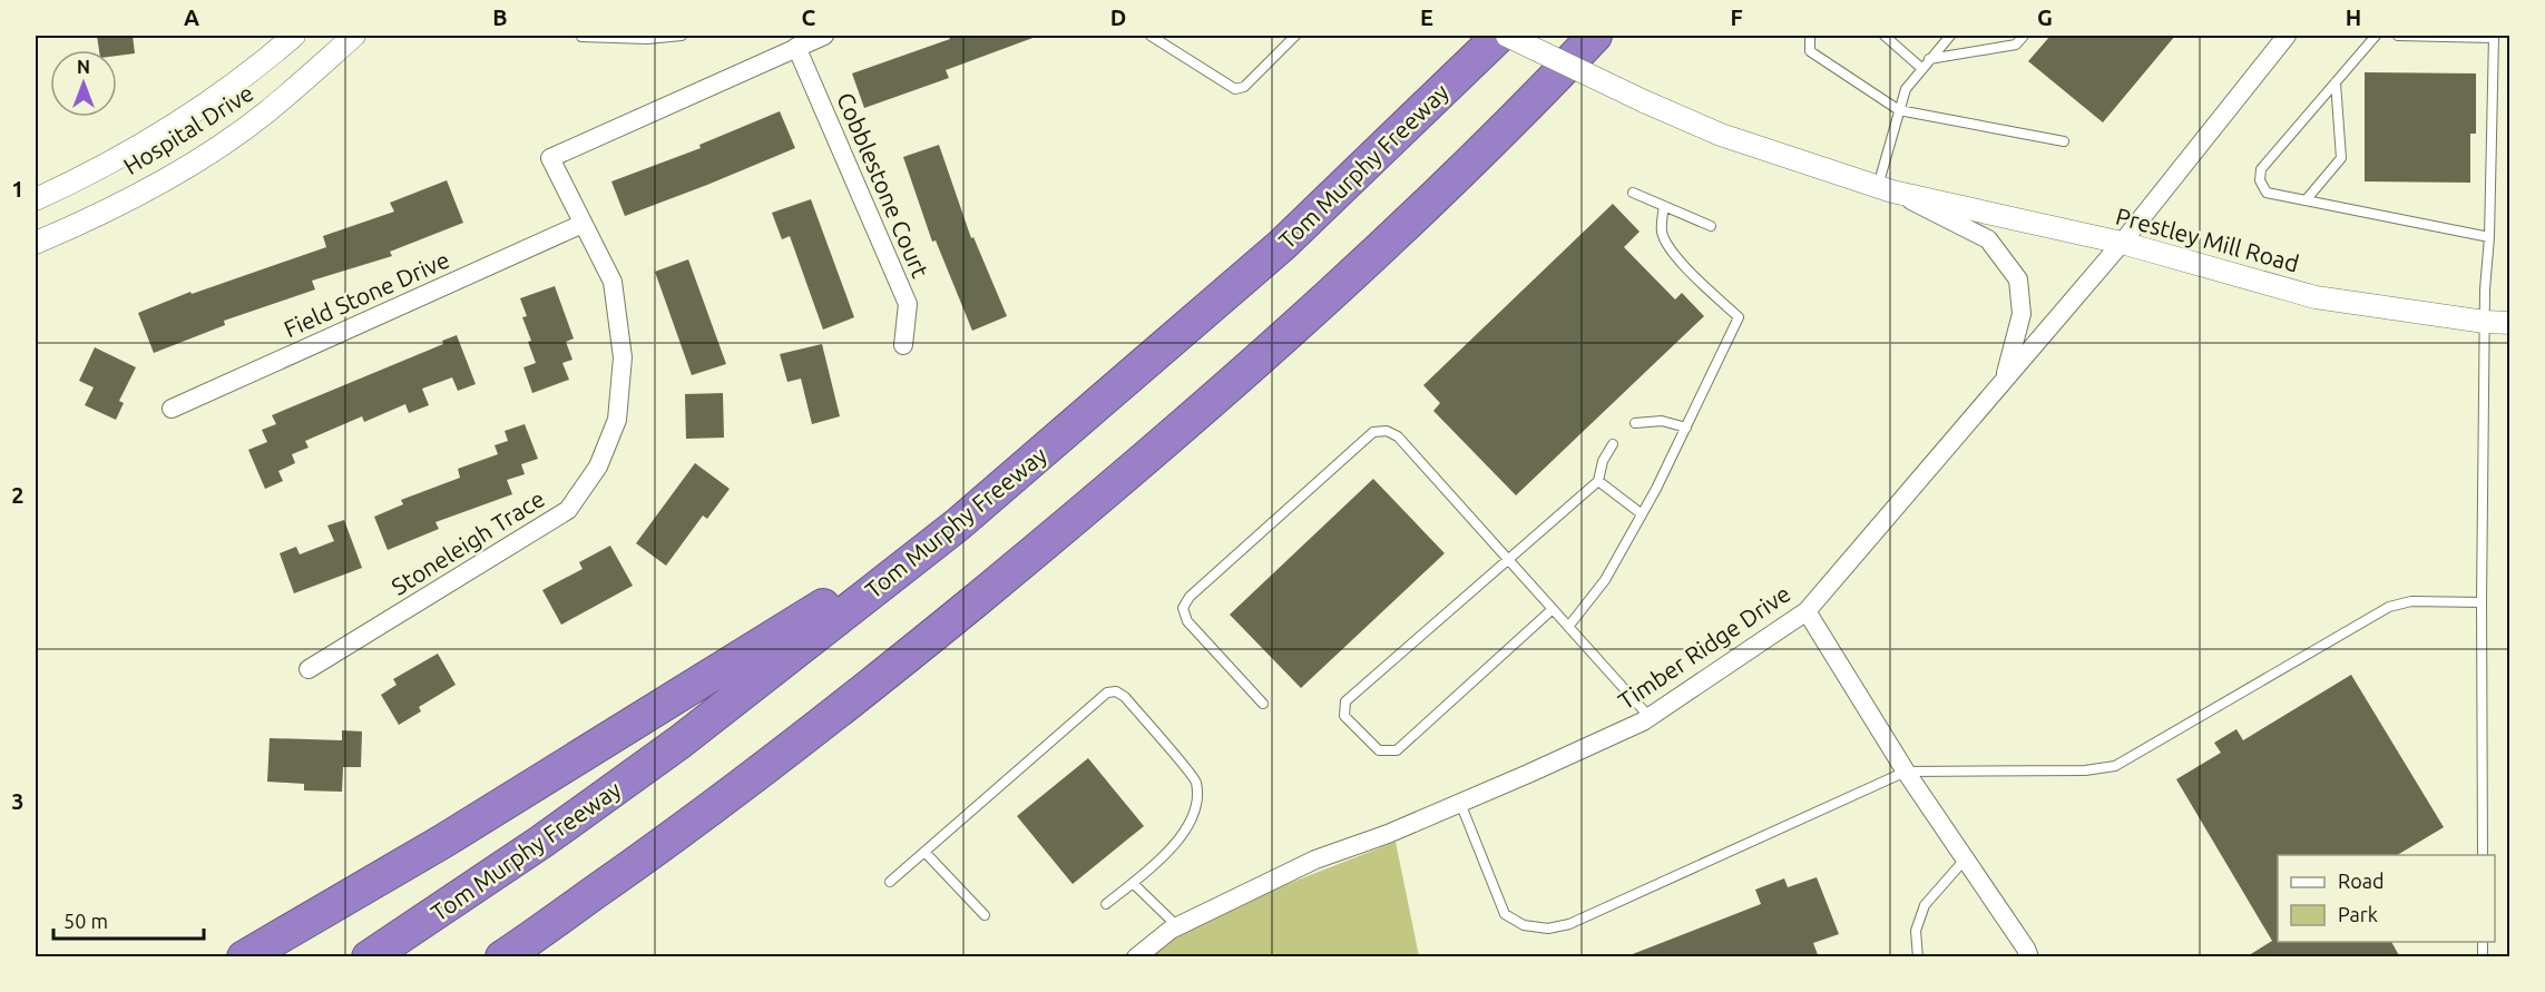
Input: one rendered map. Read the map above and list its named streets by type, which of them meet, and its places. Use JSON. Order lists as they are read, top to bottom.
{
  "streets": {
    "highway": ["Tom Murphy Freeway"],
    "street": [
      "Hospital Drive",
      "Cobblestone Court",
      "Prestley Mill Road",
      "Field Stone Drive",
      "Stoneleigh Trace",
      "Timber Ridge Drive"
    ]
  },
  "crossings": [
    ["Cobblestone Court", "Stoneleigh Trace"],
    ["Prestley Mill Road", "Timber Ridge Drive"],
    ["Field Stone Drive", "Stoneleigh Trace"]
  ],
  "legend": ["Road", "Park"],
  "scale_bar": "50 m",
  "north": "top",
  "grid": {
    "columns": [
      "A",
      "B",
      "C",
      "D",
      "E",
      "F",
      "G",
      "H"
    ],
    "rows": ["1", "2", "3"]
  }
}
